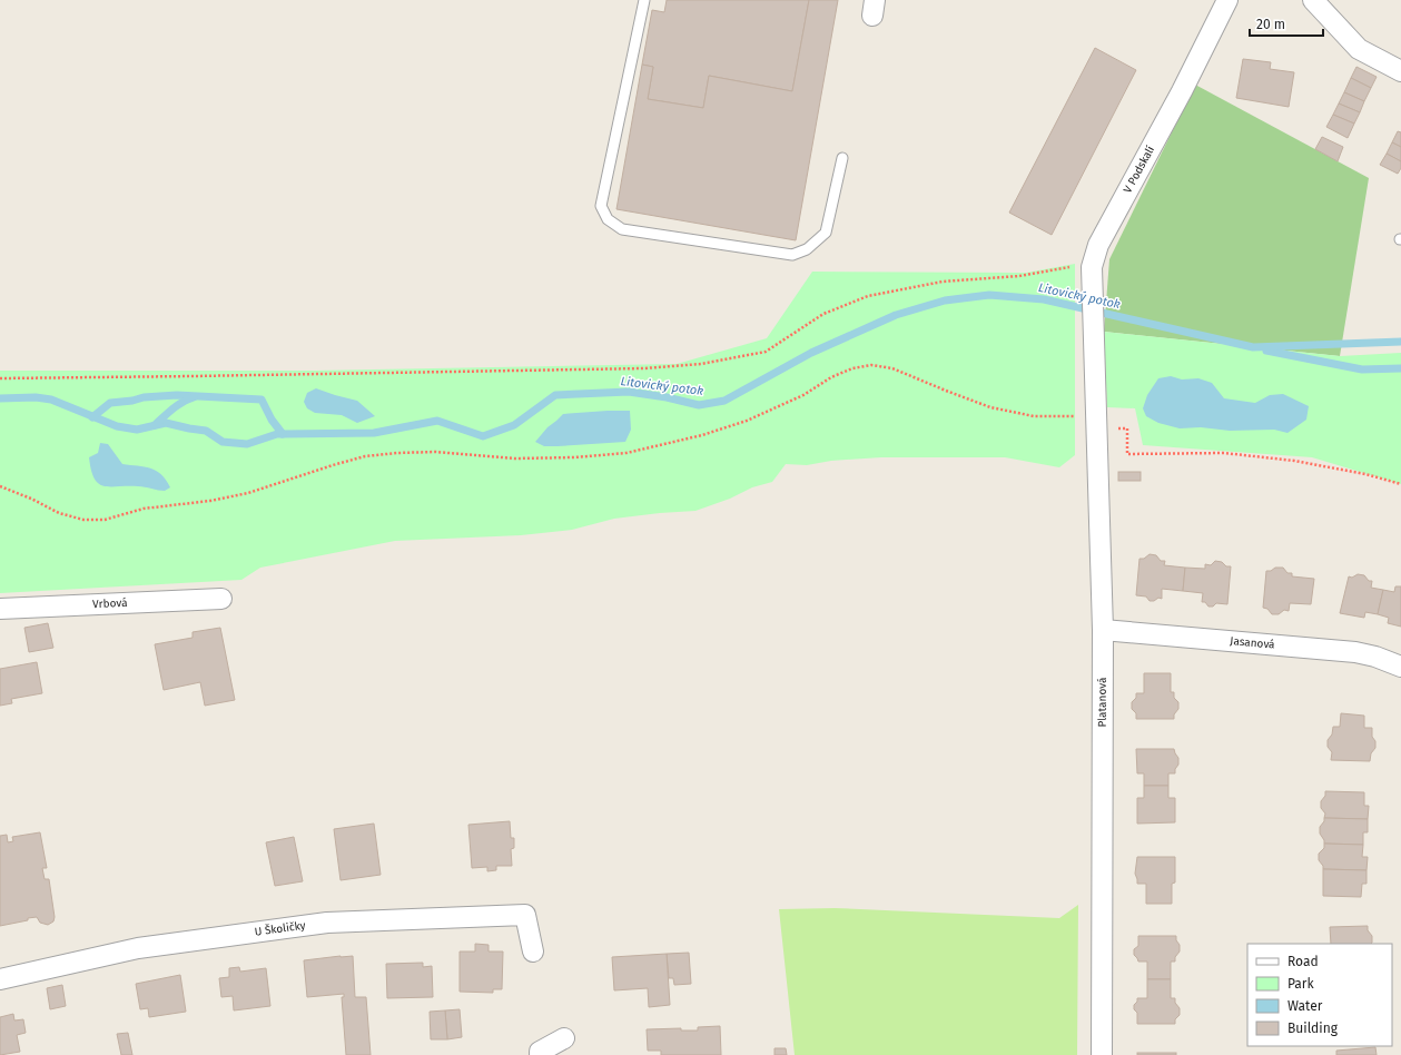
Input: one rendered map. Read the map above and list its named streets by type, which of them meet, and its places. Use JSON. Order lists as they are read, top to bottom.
{
  "streets": {
    "street": [
      "V Podskalí",
      "Vrbová",
      "Jasanová",
      "Platanová",
      "U Školičky"
    ]
  },
  "crossings": [
    ["V Podskalí", "Platanová"],
    ["Jasanová", "Platanová"]
  ],
  "water": ["Litovický potok"],
  "legend": [
    "Road",
    "Park",
    "Water",
    "Building"
  ],
  "scale_bar": "20 m"
}
